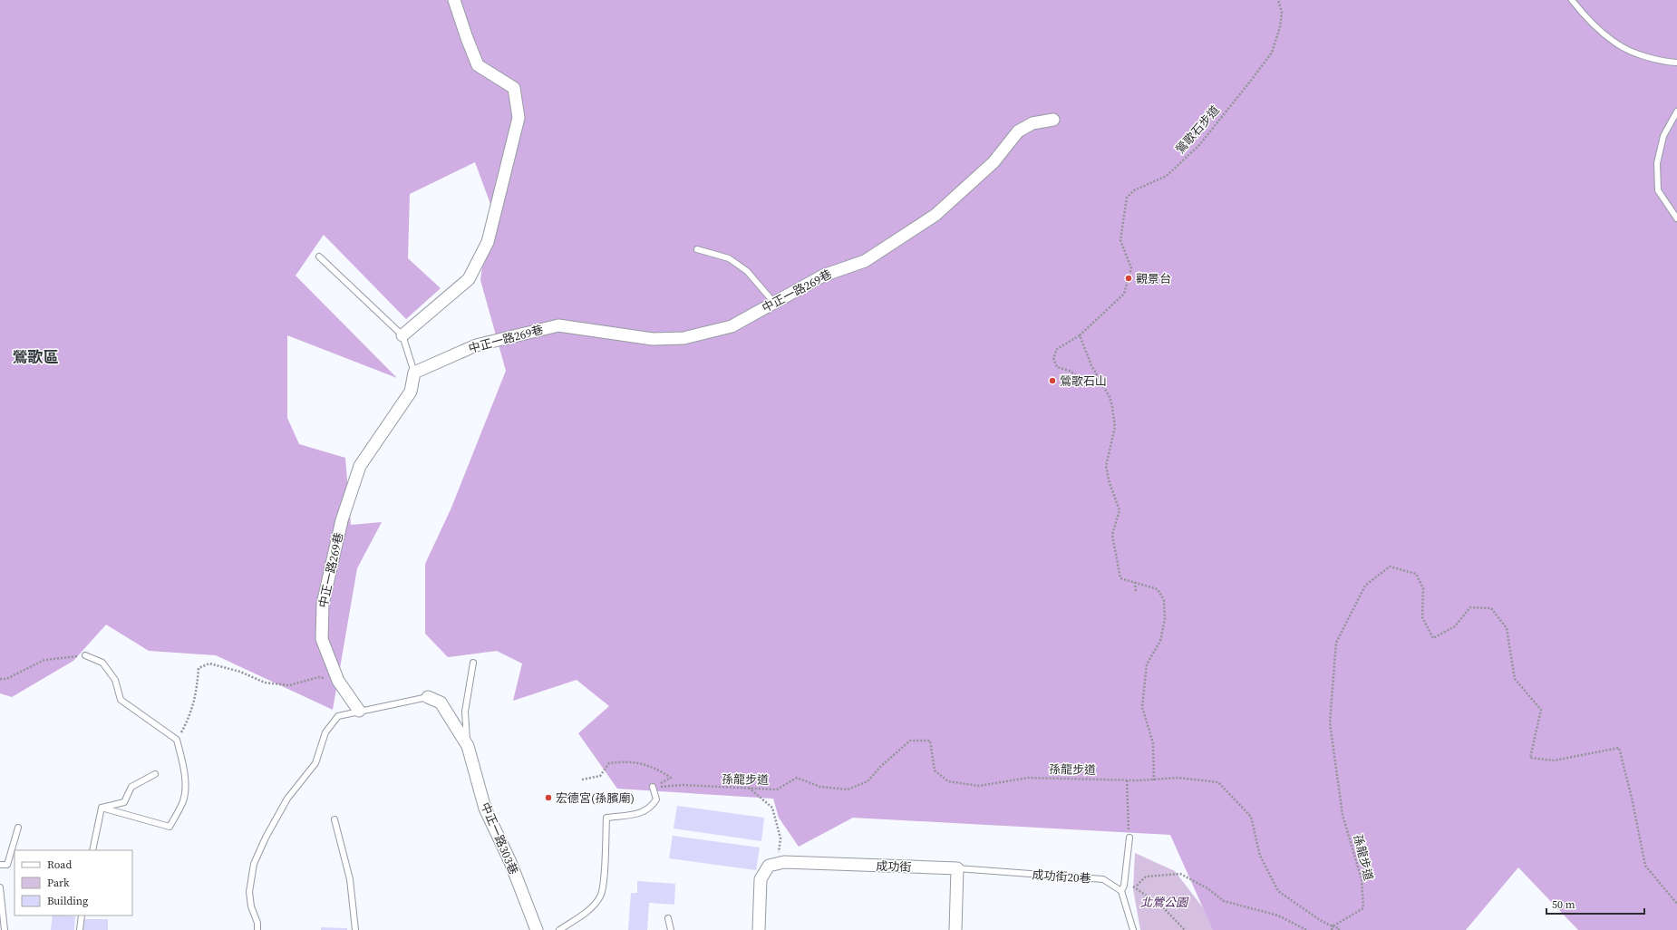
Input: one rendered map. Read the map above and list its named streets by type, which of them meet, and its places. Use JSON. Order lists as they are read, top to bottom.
{
  "streets": {
    "street": ["中正一路269巷", "中正一路303巷", "成功街"],
    "lane": ["成功街20巷"],
    "path": ["鶯歌石步道", "孫龍步道"]
  },
  "crossings": [
    ["成功街", "成功街20巷"]
  ],
  "districts": ["鶯歌區"],
  "parks": ["北鶯公園"],
  "places": ["觀景台", "鶯歌石山", "宏德宮(孫臏廟)"],
  "legend": ["Road", "Park", "Building"],
  "scale_bar": "50 m"
}
